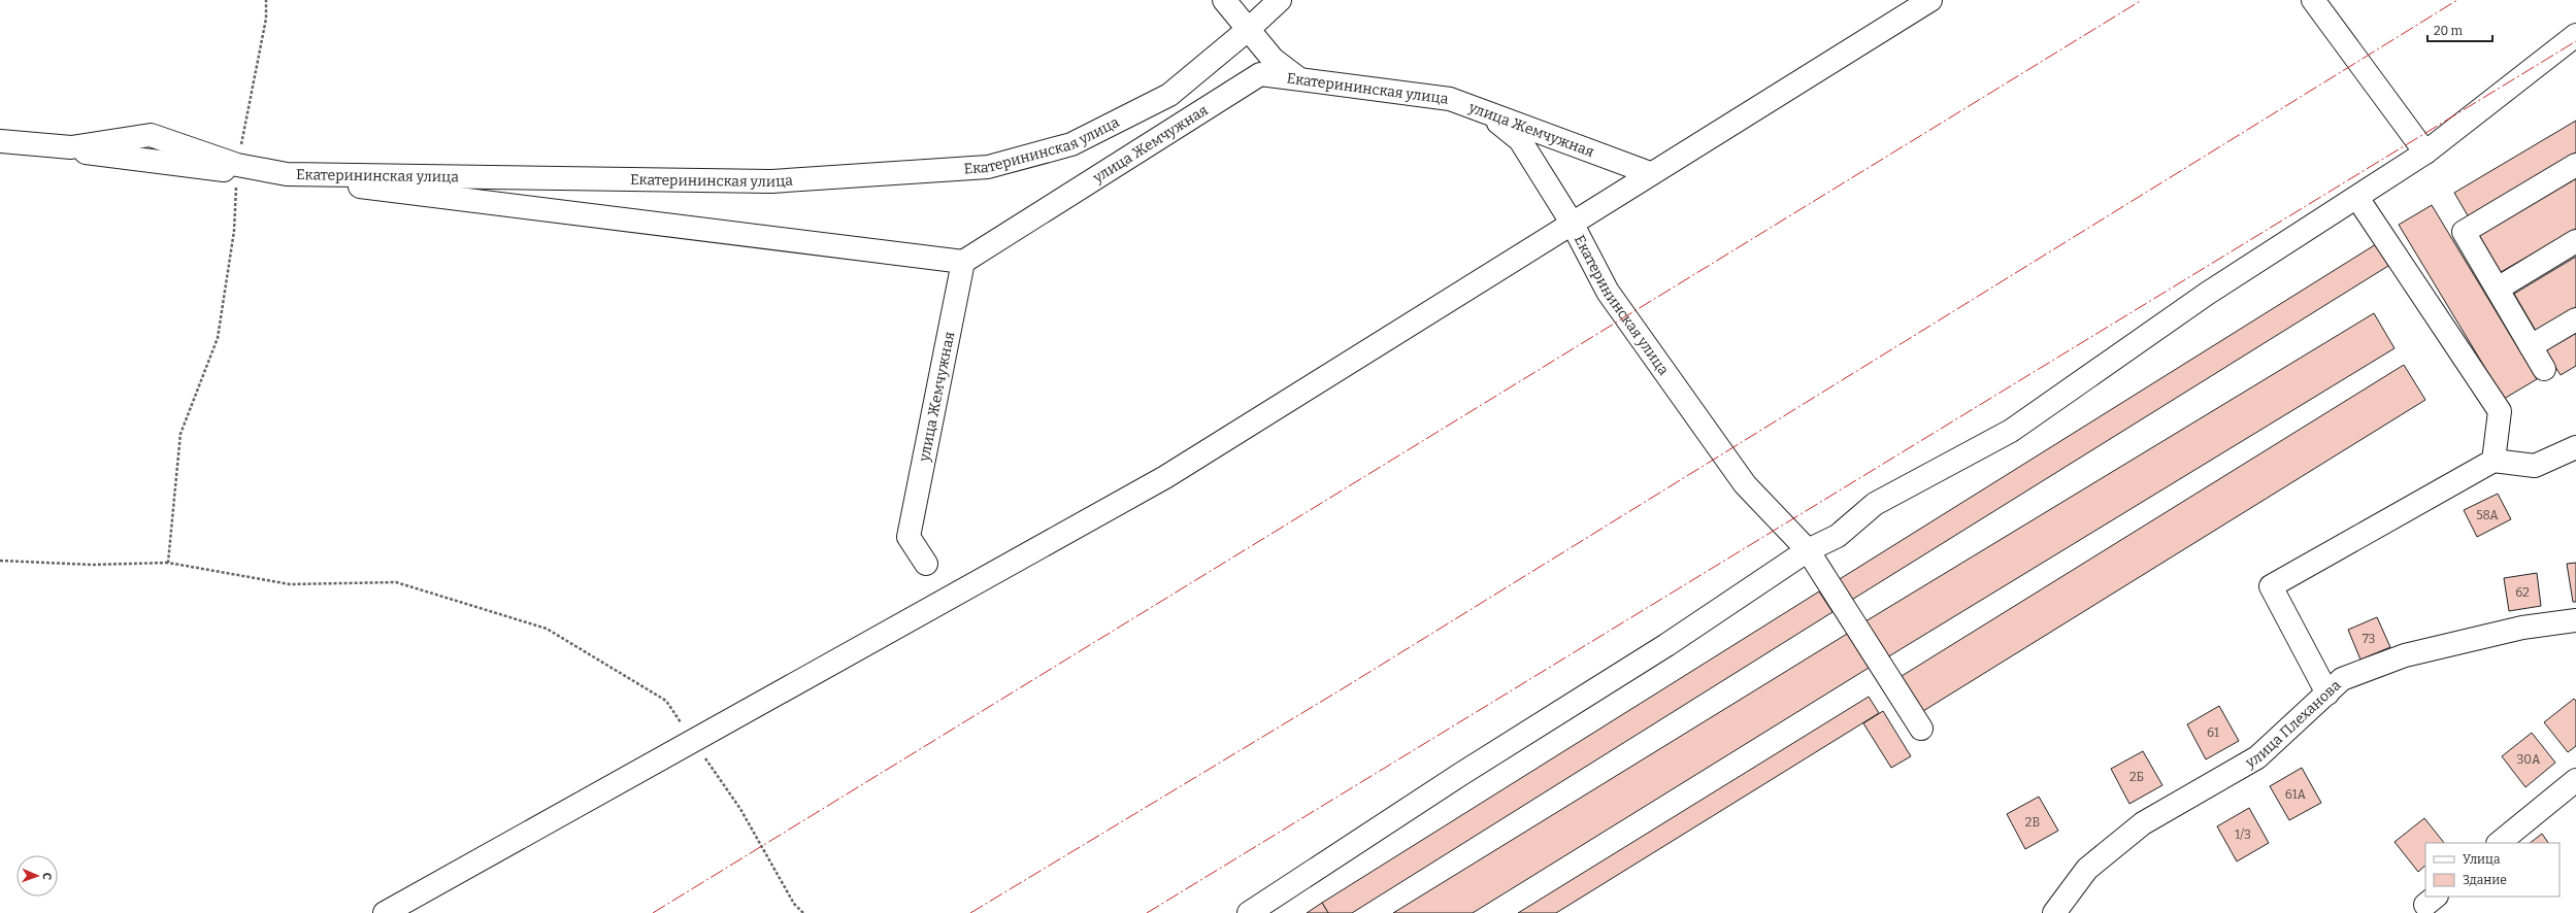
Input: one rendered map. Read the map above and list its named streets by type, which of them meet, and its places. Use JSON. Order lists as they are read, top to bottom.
{
  "streets": {
    "street": ["Екатерининская улица", "улица Жемчужная", "улица Плеханова"]
  },
  "crossings": [
    ["Екатерининская улица", "улица Жемчужная"]
  ],
  "house_numbers": [
    "58А",
    "62",
    "73",
    "61",
    "30А",
    "2Б",
    "61А",
    "2В",
    "1/3"
  ],
  "legend": ["Улица", "Здание"],
  "scale_bar": "20 m",
  "north": "right"
}
